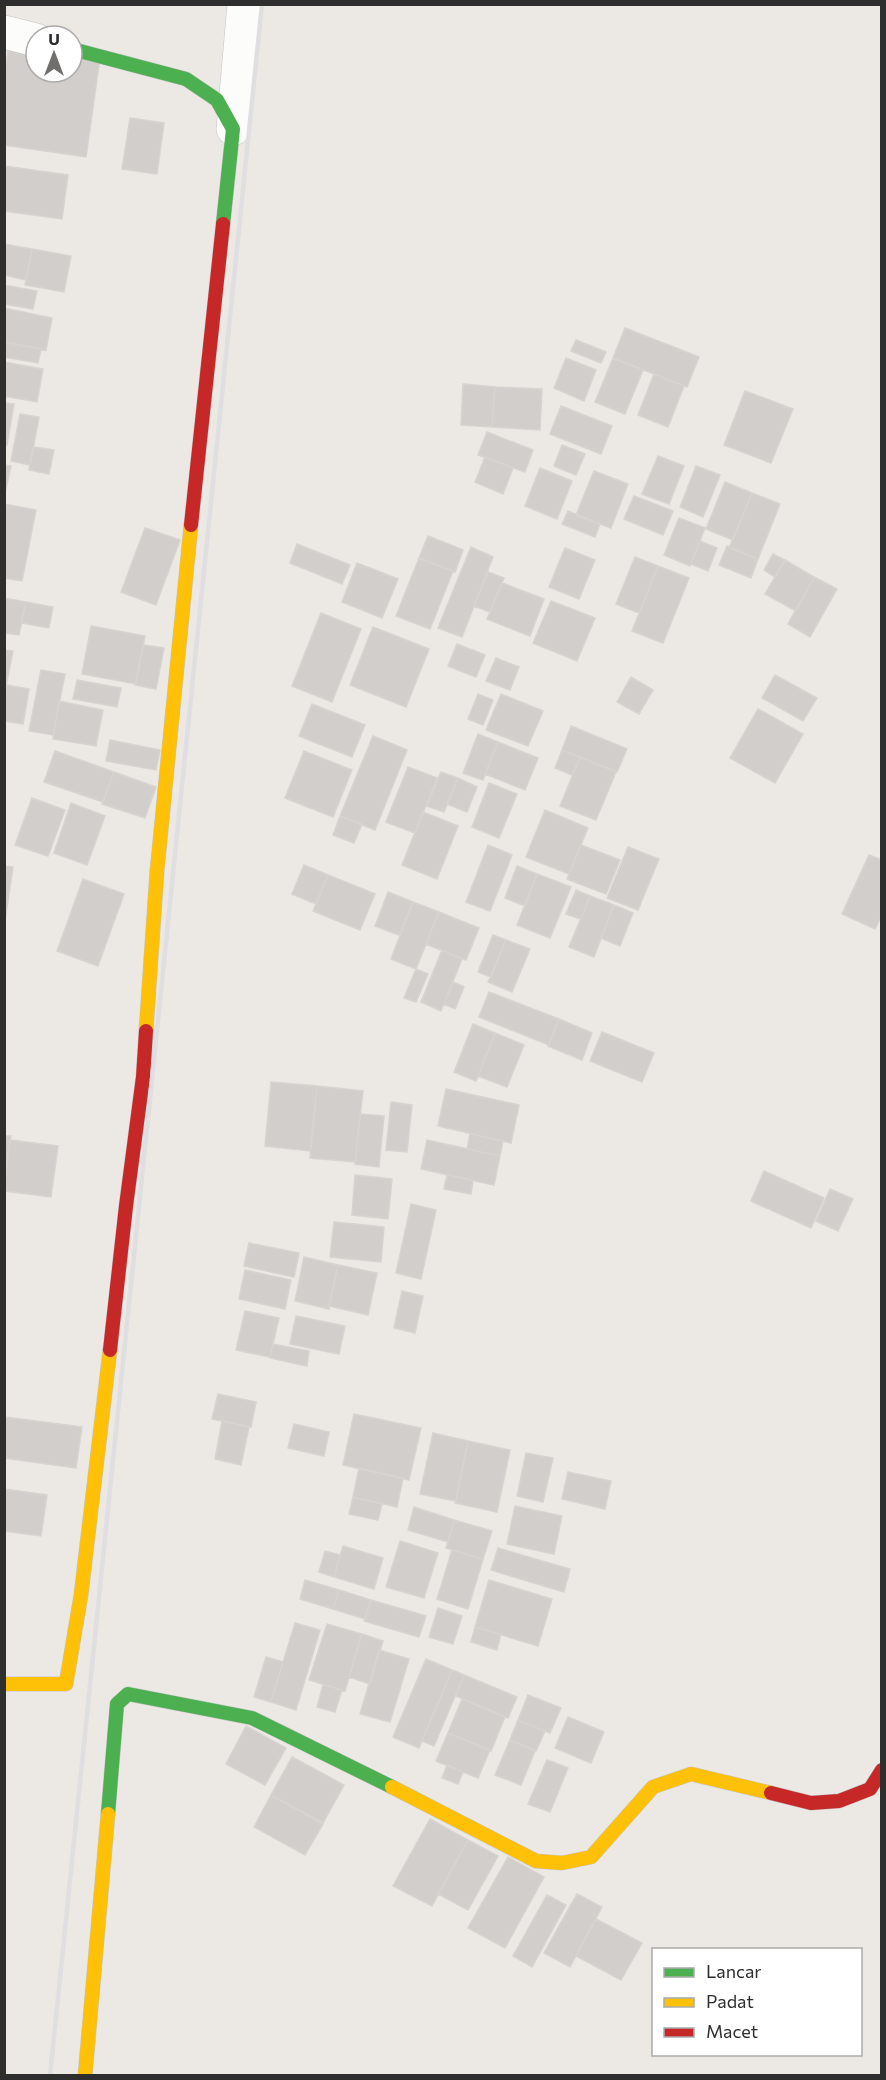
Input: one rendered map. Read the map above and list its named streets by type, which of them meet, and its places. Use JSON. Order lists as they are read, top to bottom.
{
  "legend": ["Lancar", "Padat", "Macet"],
  "north": "top"
}
